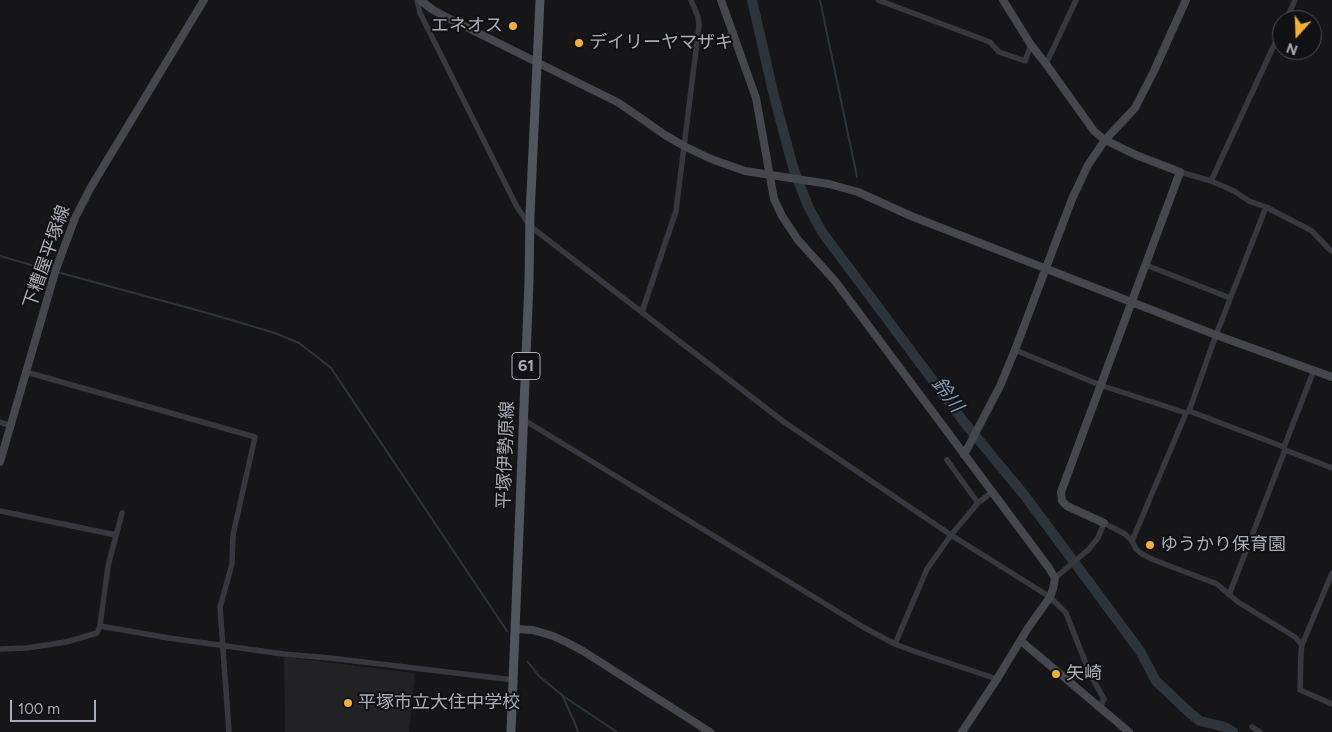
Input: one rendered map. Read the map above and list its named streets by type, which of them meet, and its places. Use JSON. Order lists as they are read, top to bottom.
{
  "streets": {
    "main road": ["61", "平塚伊勢原線"],
    "street": ["下糟屋平塚線"]
  },
  "water": ["鈴川"],
  "places": [
    "エネオス",
    "デイリーヤマザキ",
    "ゆうかり保育園",
    "矢崎",
    "平塚市立大住中学校"
  ],
  "scale_bar": "100 m",
  "north": "bottom"
}
